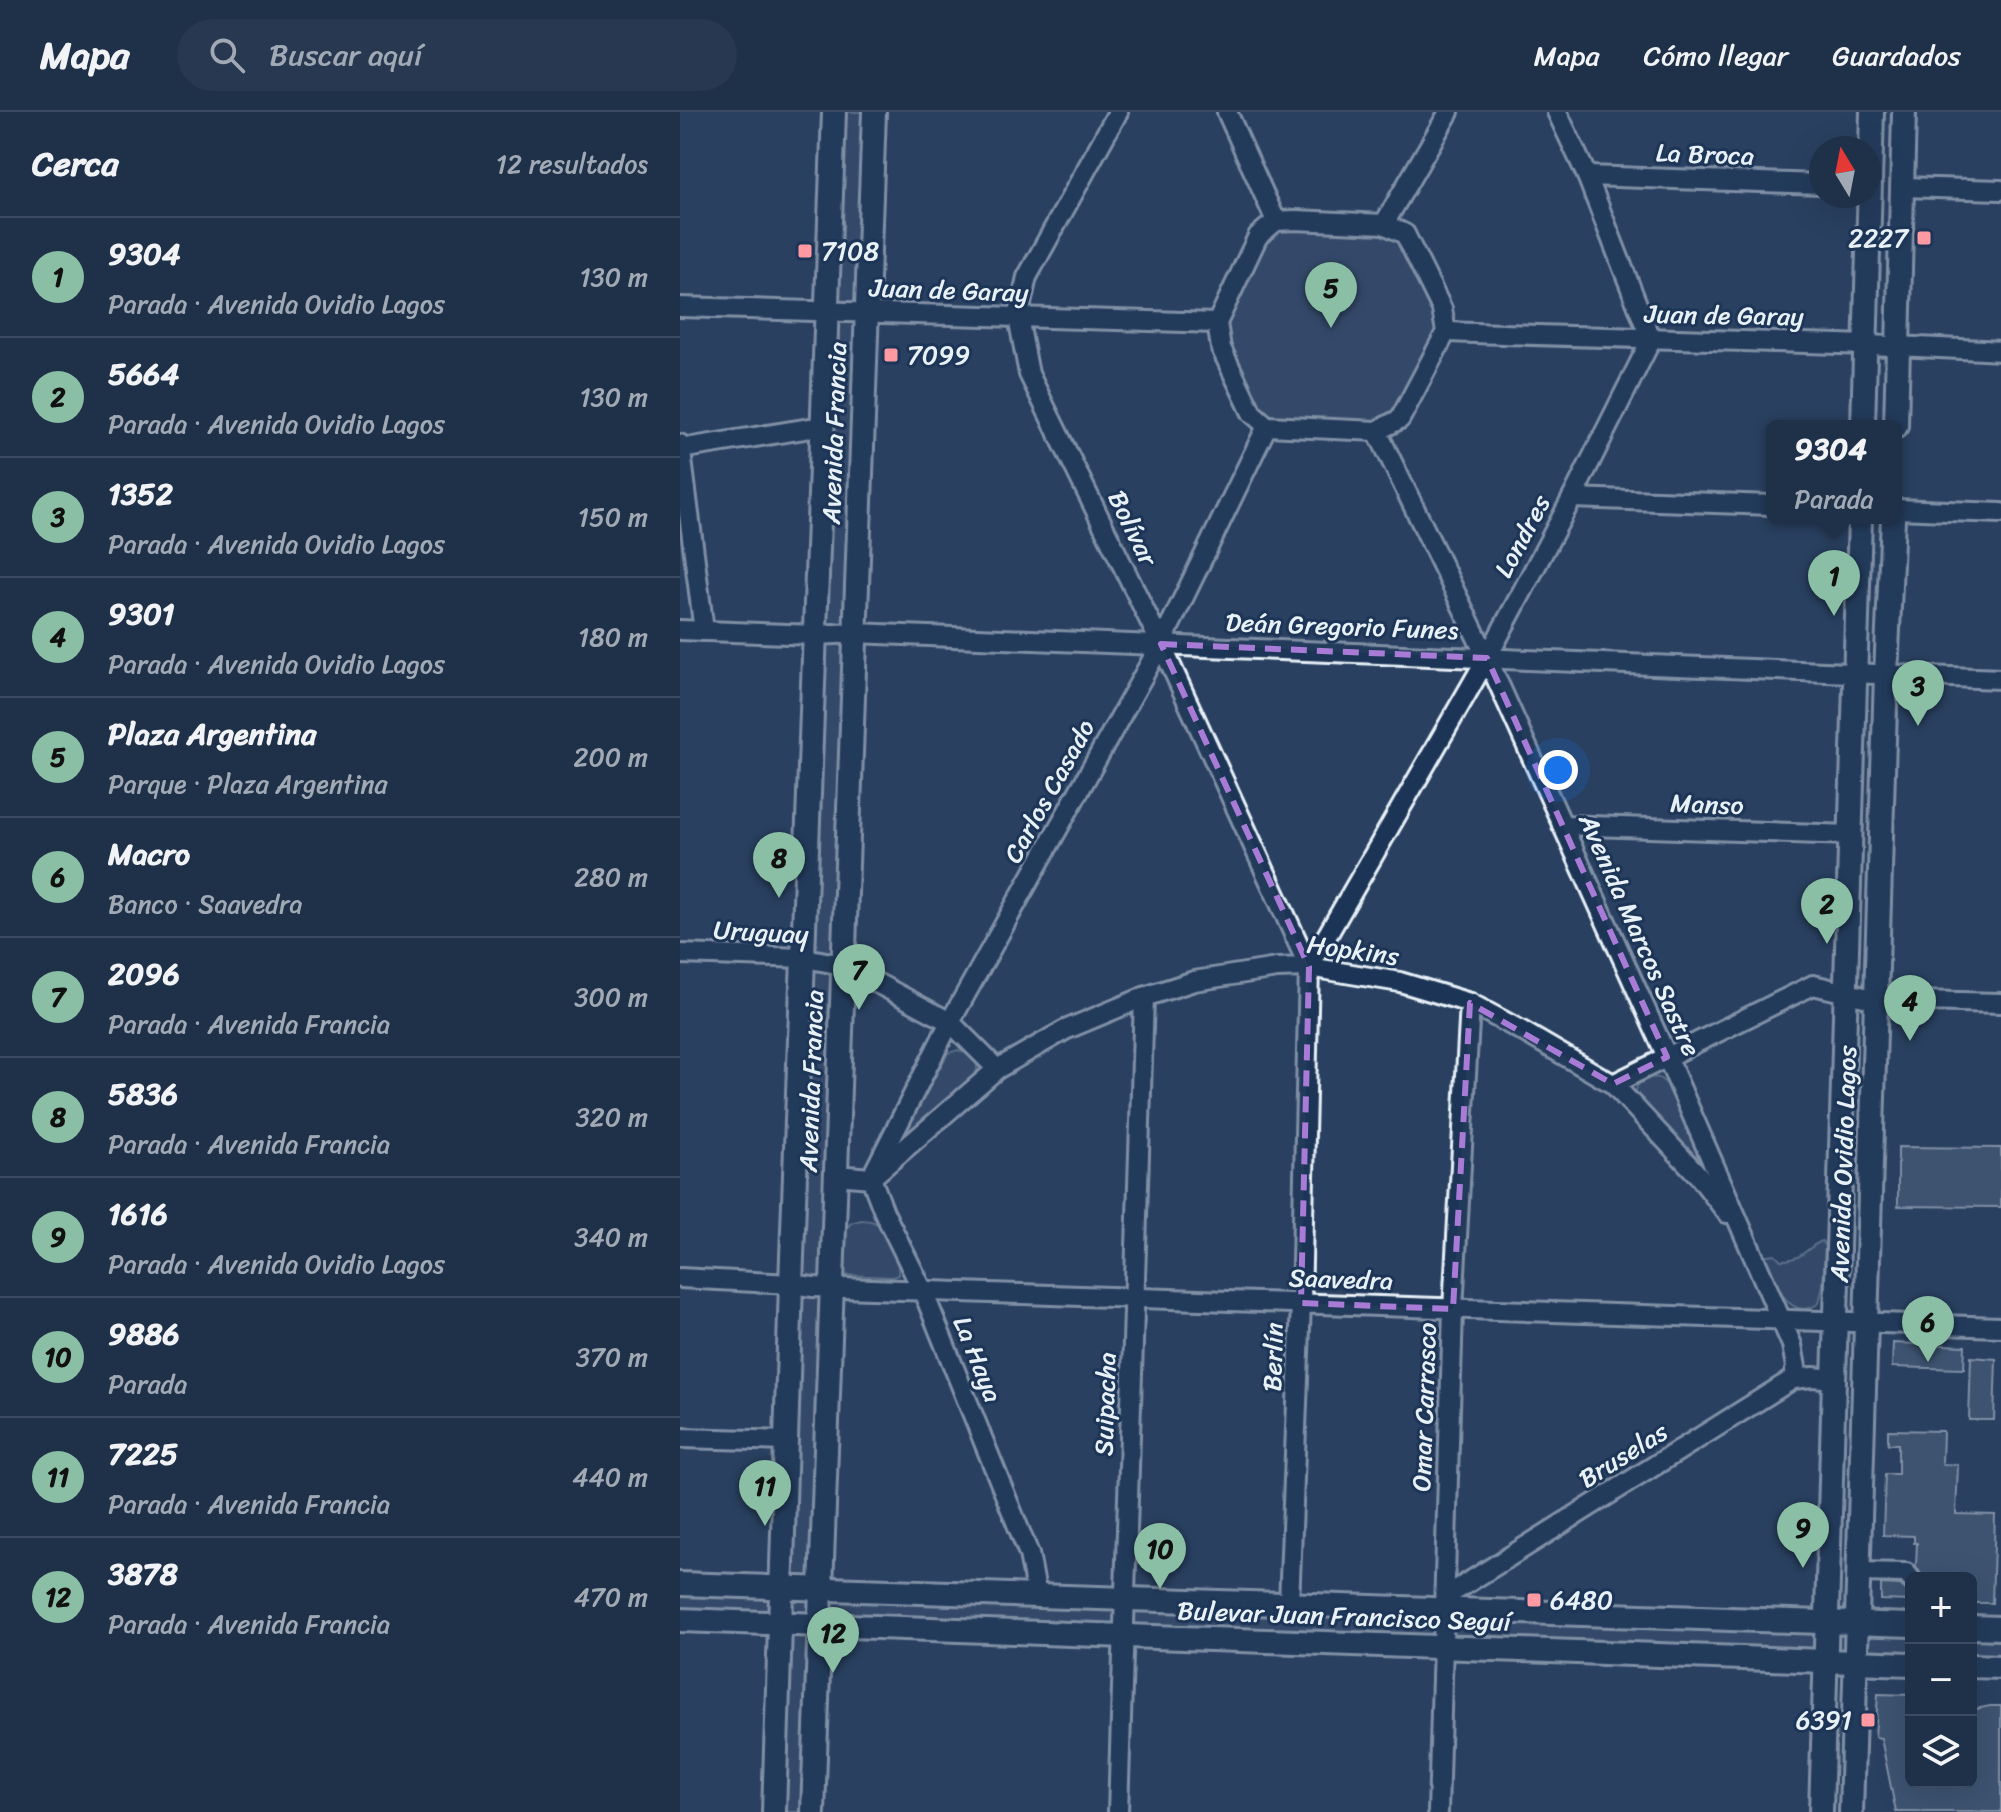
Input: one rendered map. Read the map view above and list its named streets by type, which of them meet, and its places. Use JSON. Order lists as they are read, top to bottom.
{
  "streets": {
    "main road": ["Avenida Francia", "Avenida Ovidio Lagos", "Bulevar Juan Francisco Seguí"],
    "street": [
      "La Broca",
      "Juan de Garay",
      "Bolívar",
      "Londres",
      "Deán Gregorio Funes",
      "Carlos Casado",
      "Manso",
      "Uruguay",
      "Avenida Marcos Sastre",
      "Hopkins",
      "Saavedra",
      "Berlín",
      "La Haya",
      "Suipacha",
      "Omar Carrasco",
      "Bruselas"
    ]
  },
  "crossings": [
    ["Juan de Garay", "Avenida Francia"],
    ["Juan de Garay", "Bolívar"],
    ["Juan de Garay", "Londres"],
    ["Juan de Garay", "Carlos Casado"],
    ["Juan de Garay", "Avenida Marcos Sastre"],
    ["Avenida Francia", "Deán Gregorio Funes"],
    ["Avenida Francia", "Uruguay"],
    ["Avenida Francia", "Saavedra"],
    ["Avenida Francia", "Bulevar Juan Francisco Seguí"],
    ["Bolívar", "Londres"],
    ["Bolívar", "Deán Gregorio Funes"],
    ["Bolívar", "Carlos Casado"],
    ["Bolívar", "Hopkins"],
    ["Bolívar", "Berlín"],
    ["Londres", "Deán Gregorio Funes"],
    ["Londres", "Avenida Marcos Sastre"],
    ["Londres", "Hopkins"],
    ["Londres", "Berlín"],
    ["Deán Gregorio Funes", "Carlos Casado"],
    ["Deán Gregorio Funes", "Avenida Marcos Sastre"],
    ["Deán Gregorio Funes", "Avenida Ovidio Lagos"],
    ["Carlos Casado", "Uruguay"],
    ["Carlos Casado", "Avenida Marcos Sastre"],
    ["Carlos Casado", "Hopkins"],
    ["Carlos Casado", "La Haya"],
    ["Manso", "Avenida Marcos Sastre"],
    ["Manso", "Avenida Ovidio Lagos"],
    ["Uruguay", "Hopkins"],
    ["Avenida Marcos Sastre", "Hopkins"],
    ["Avenida Marcos Sastre", "Saavedra"],
    ["Avenida Marcos Sastre", "Bruselas"],
    ["Hopkins", "Berlín"],
    ["Hopkins", "La Haya"],
    ["Hopkins", "Suipacha"],
    ["Hopkins", "Omar Carrasco"],
    ["Avenida Ovidio Lagos", "Saavedra"],
    ["Avenida Ovidio Lagos", "Bulevar Juan Francisco Seguí"],
    ["Saavedra", "Berlín"],
    ["Saavedra", "La Haya"],
    ["Saavedra", "Suipacha"],
    ["Saavedra", "Omar Carrasco"],
    ["Berlín", "Bulevar Juan Francisco Seguí"],
    ["La Haya", "Bulevar Juan Francisco Seguí"],
    ["Suipacha", "Bulevar Juan Francisco Seguí"],
    ["Omar Carrasco", "Bruselas"],
    ["Omar Carrasco", "Bulevar Juan Francisco Seguí"],
    ["Bruselas", "Bulevar Juan Francisco Seguí"]
  ],
  "places": {
    "transit": [
      "2227",
      "7108",
      "7099",
      "6480",
      "6391"
    ]
  },
  "north": "top",
  "page": {
    "header": "Mapa",
    "search": "Buscar aquí",
    "nav": ["Mapa", "Cómo llegar", "Guardados"],
    "heading": ["Cerca", "12 resultados"],
    "list": [
      {
        "mark": "1",
        "name": "9304",
        "note": "Parada · Avenida Ovidio Lagos",
        "value": "130 m"
      },
      {
        "mark": "2",
        "name": "5664",
        "note": "Parada · Avenida Ovidio Lagos",
        "value": "130 m"
      },
      {
        "mark": "3",
        "name": "1352",
        "note": "Parada · Avenida Ovidio Lagos",
        "value": "150 m"
      },
      {
        "mark": "4",
        "name": "9301",
        "note": "Parada · Avenida Ovidio Lagos",
        "value": "180 m"
      },
      {
        "mark": "5",
        "name": "Plaza Argentina",
        "note": "Parque · Plaza Argentina",
        "value": "200 m"
      },
      {
        "mark": "6",
        "name": "Macro",
        "note": "Banco · Saavedra",
        "value": "280 m"
      },
      {
        "mark": "7",
        "name": "2096",
        "note": "Parada · Avenida Francia",
        "value": "300 m"
      },
      {
        "mark": "8",
        "name": "5836",
        "note": "Parada · Avenida Francia",
        "value": "320 m"
      },
      {
        "mark": "9",
        "name": "1616",
        "note": "Parada · Avenida Ovidio Lagos",
        "value": "340 m"
      },
      {
        "mark": "10",
        "name": "9886",
        "note": "Parada",
        "value": "370 m"
      },
      {
        "mark": "11",
        "name": "7225",
        "note": "Parada · Avenida Francia",
        "value": "440 m"
      },
      {
        "mark": "12",
        "name": "3878",
        "note": "Parada · Avenida Francia",
        "value": "470 m"
      }
    ],
    "pins": [
      "5",
      "1",
      "3",
      "8",
      "2",
      "7",
      "4",
      "6",
      "11",
      "9",
      "10",
      "12"
    ],
    "popup": ["9304", "Parada"],
    "map_buttons": ["+", "−"]
  }
}
